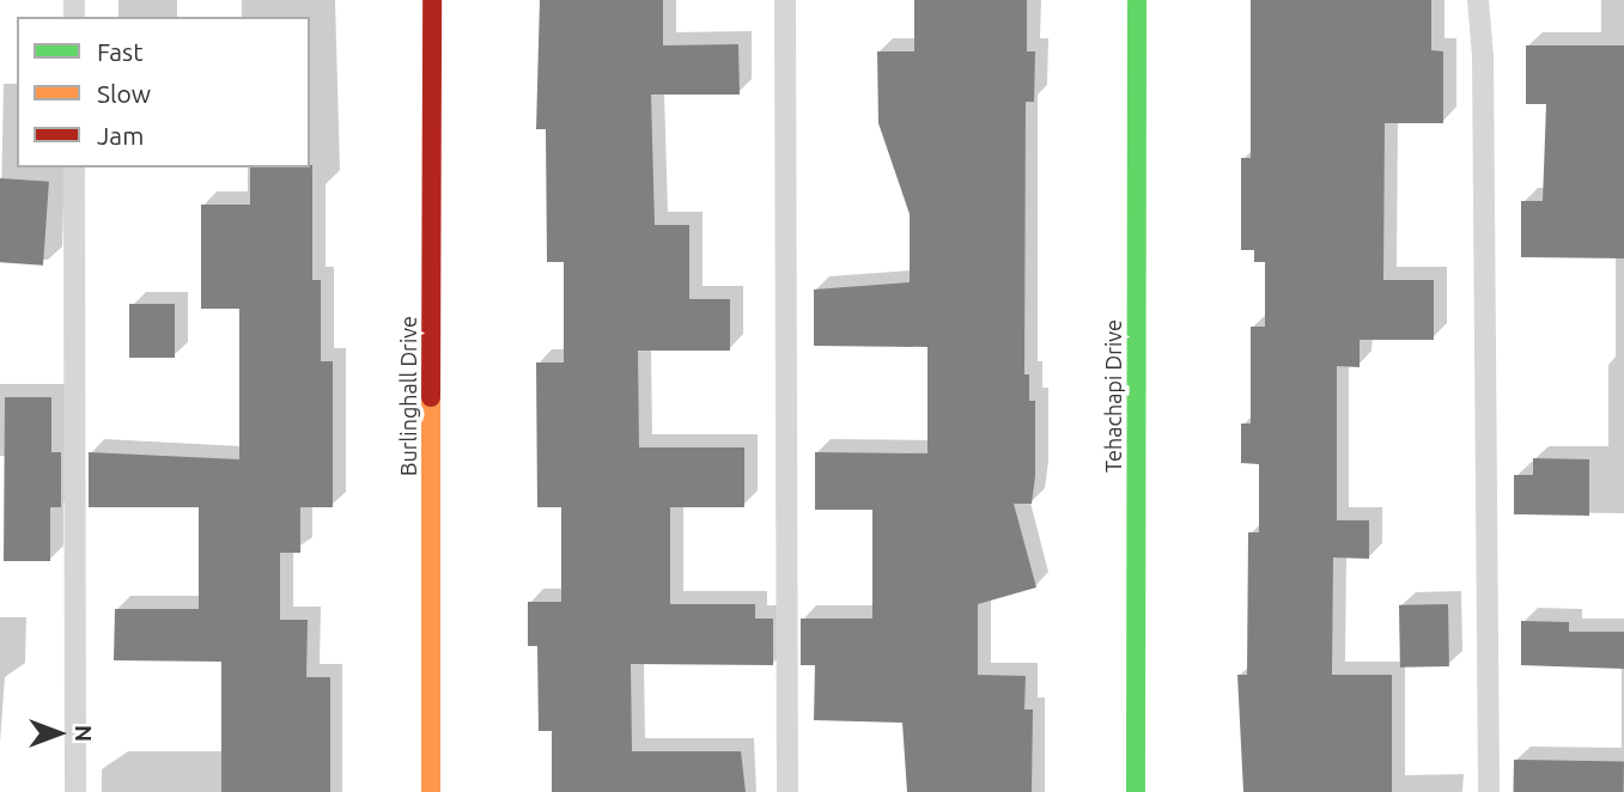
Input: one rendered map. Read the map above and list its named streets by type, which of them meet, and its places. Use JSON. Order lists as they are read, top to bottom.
{
  "streets": {
    "street": ["Burlinghall Drive", "Tehachapi Drive"]
  },
  "legend": ["Fast", "Slow", "Jam"],
  "north": "right"
}
